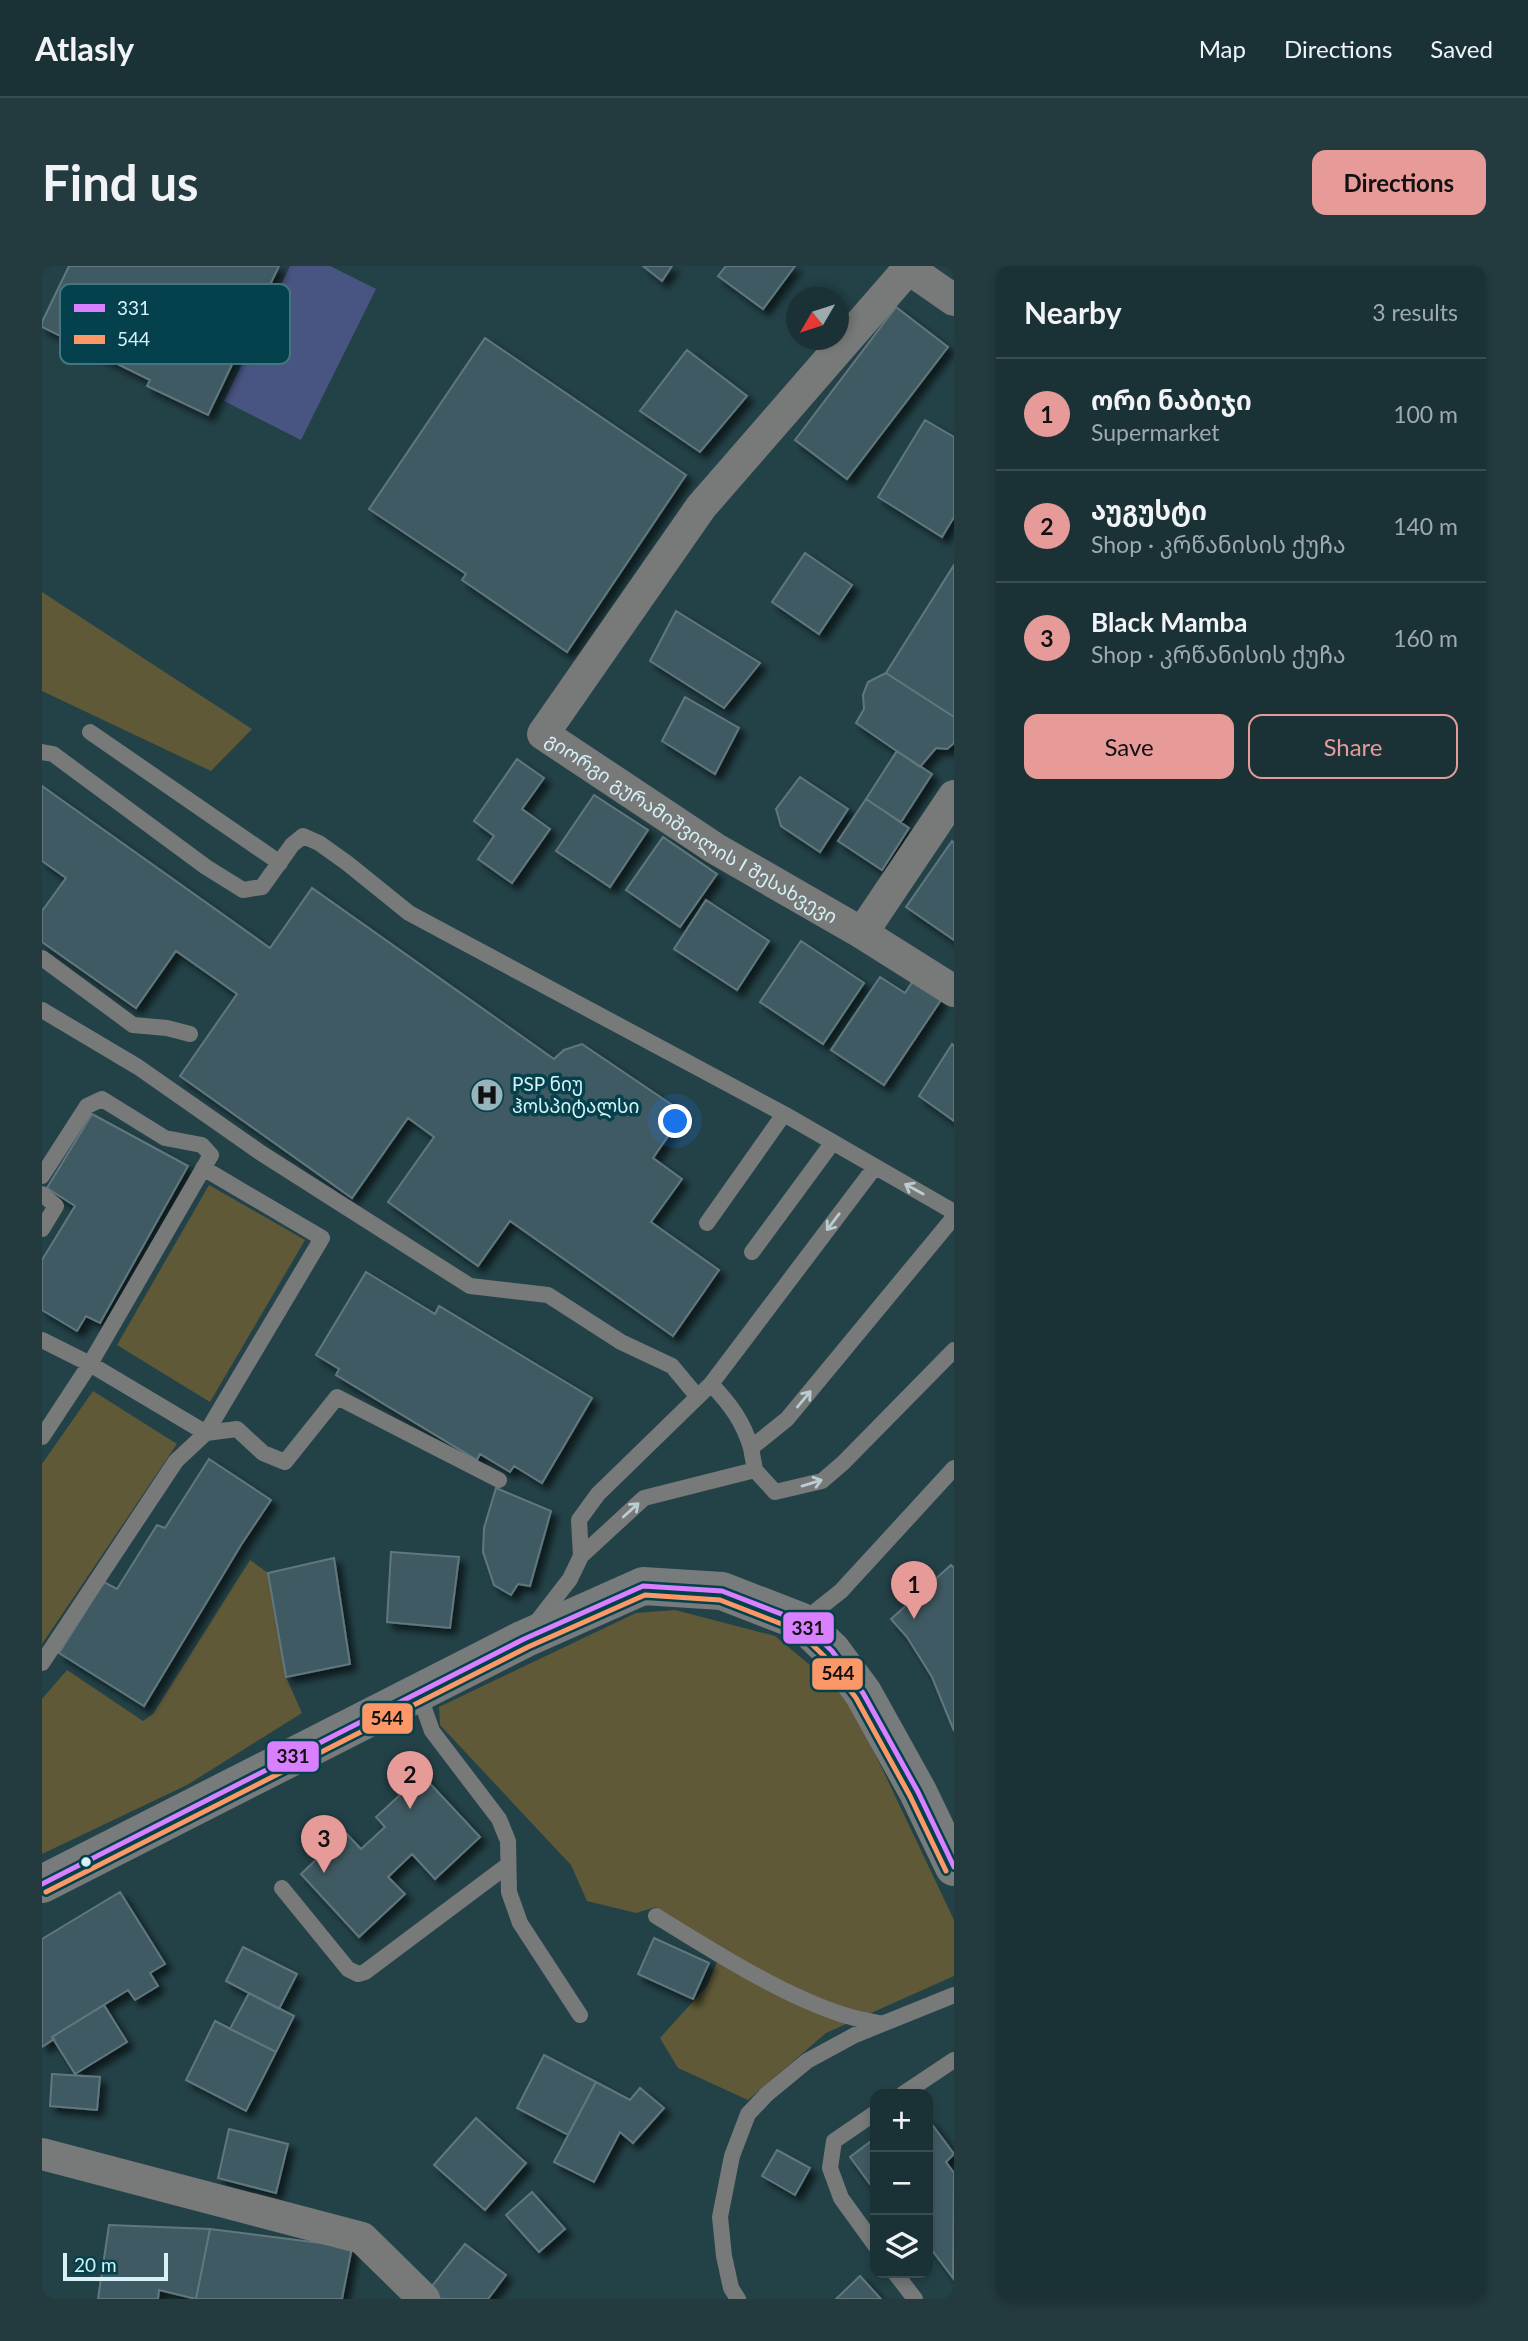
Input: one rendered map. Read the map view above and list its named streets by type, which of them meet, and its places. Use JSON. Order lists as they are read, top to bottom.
{
  "streets": {
    "street": ["გიორგი გურამიშვილის I შესახვევი"]
  },
  "places": {
    "hospital": ["PSP ნიუ ჰოსპიტალსი"]
  },
  "lines": ["transit line 331", "transit line 544"],
  "legend": ["331", "544"],
  "scale_bar": "20 m",
  "north": "bottom left",
  "page": {
    "header": "Atlasly",
    "nav": ["Map", "Directions", "Saved"],
    "buttons": [
      "Directions",
      ["Save", "Share"]
    ],
    "title": "Find us",
    "heading": ["Nearby", "3 results"],
    "list": [
      {
        "mark": "1",
        "name": "ორი ნაბიჯი",
        "note": "Supermarket",
        "value": "100 m"
      },
      {
        "mark": "2",
        "name": "აუგუსტი",
        "note": "Shop · კრწანისის ქუჩა",
        "value": "140 m"
      },
      {
        "mark": "3",
        "name": "Black Mamba",
        "note": "Shop · კრწანისის ქუჩა",
        "value": "160 m"
      }
    ],
    "pins": ["1", "2", "3"],
    "map_buttons": ["+", "−"],
    "scale": "20 m"
  }
}
